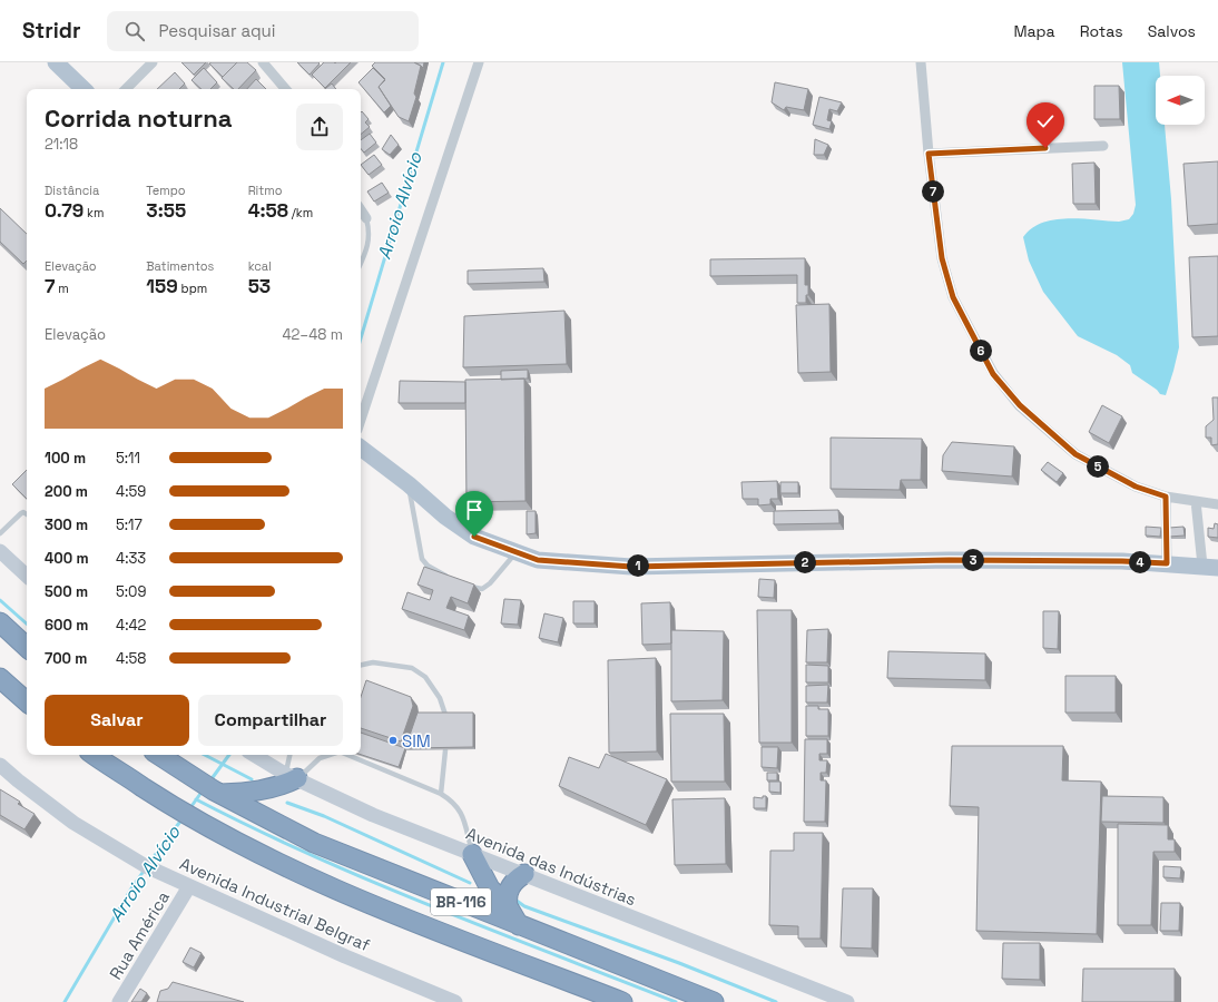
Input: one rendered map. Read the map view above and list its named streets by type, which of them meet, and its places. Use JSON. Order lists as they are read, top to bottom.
{
  "streets": {
    "highway": ["BR-116"],
    "main road": ["Avenida das Indústrias", "Avenida Industrial Belgraf", "Rua América"]
  },
  "crossings": [
    ["Avenida Industrial Belgraf", "Rua América"]
  ],
  "water": ["Arroio Alvício"],
  "places": ["SIM"],
  "north": "left",
  "page": {
    "header": "Stridr",
    "search": "Pesquisar aqui",
    "nav": ["Mapa", "Rotas", "Salvos"],
    "heading": ["Corrida noturna", "21:18"],
    "stats": [
      ["Distância", "0.79 km"],
      ["Tempo", "3:55"],
      ["Ritmo", "4:58 /km"],
      ["Elevação", "7 m"],
      ["Batimentos", "159 bpm"],
      ["kcal", "53"]
    ],
    "pins": [
      "7",
      "6",
      "5",
      "3",
      "2",
      "4",
      "1"
    ],
    "chart": ["Elevação", "42–48 m"],
    "list": [
      {
        "name": "100 m",
        "note": "5:11"
      },
      {
        "name": "200 m",
        "note": "4:59"
      },
      {
        "name": "300 m",
        "note": "5:17"
      },
      {
        "name": "400 m",
        "note": "4:33"
      },
      {
        "name": "500 m",
        "note": "5:09"
      },
      {
        "name": "600 m",
        "note": "4:42"
      },
      {
        "name": "700 m",
        "note": "4:58"
      }
    ],
    "buttons": ["Salvar", "Compartilhar"]
  }
}
